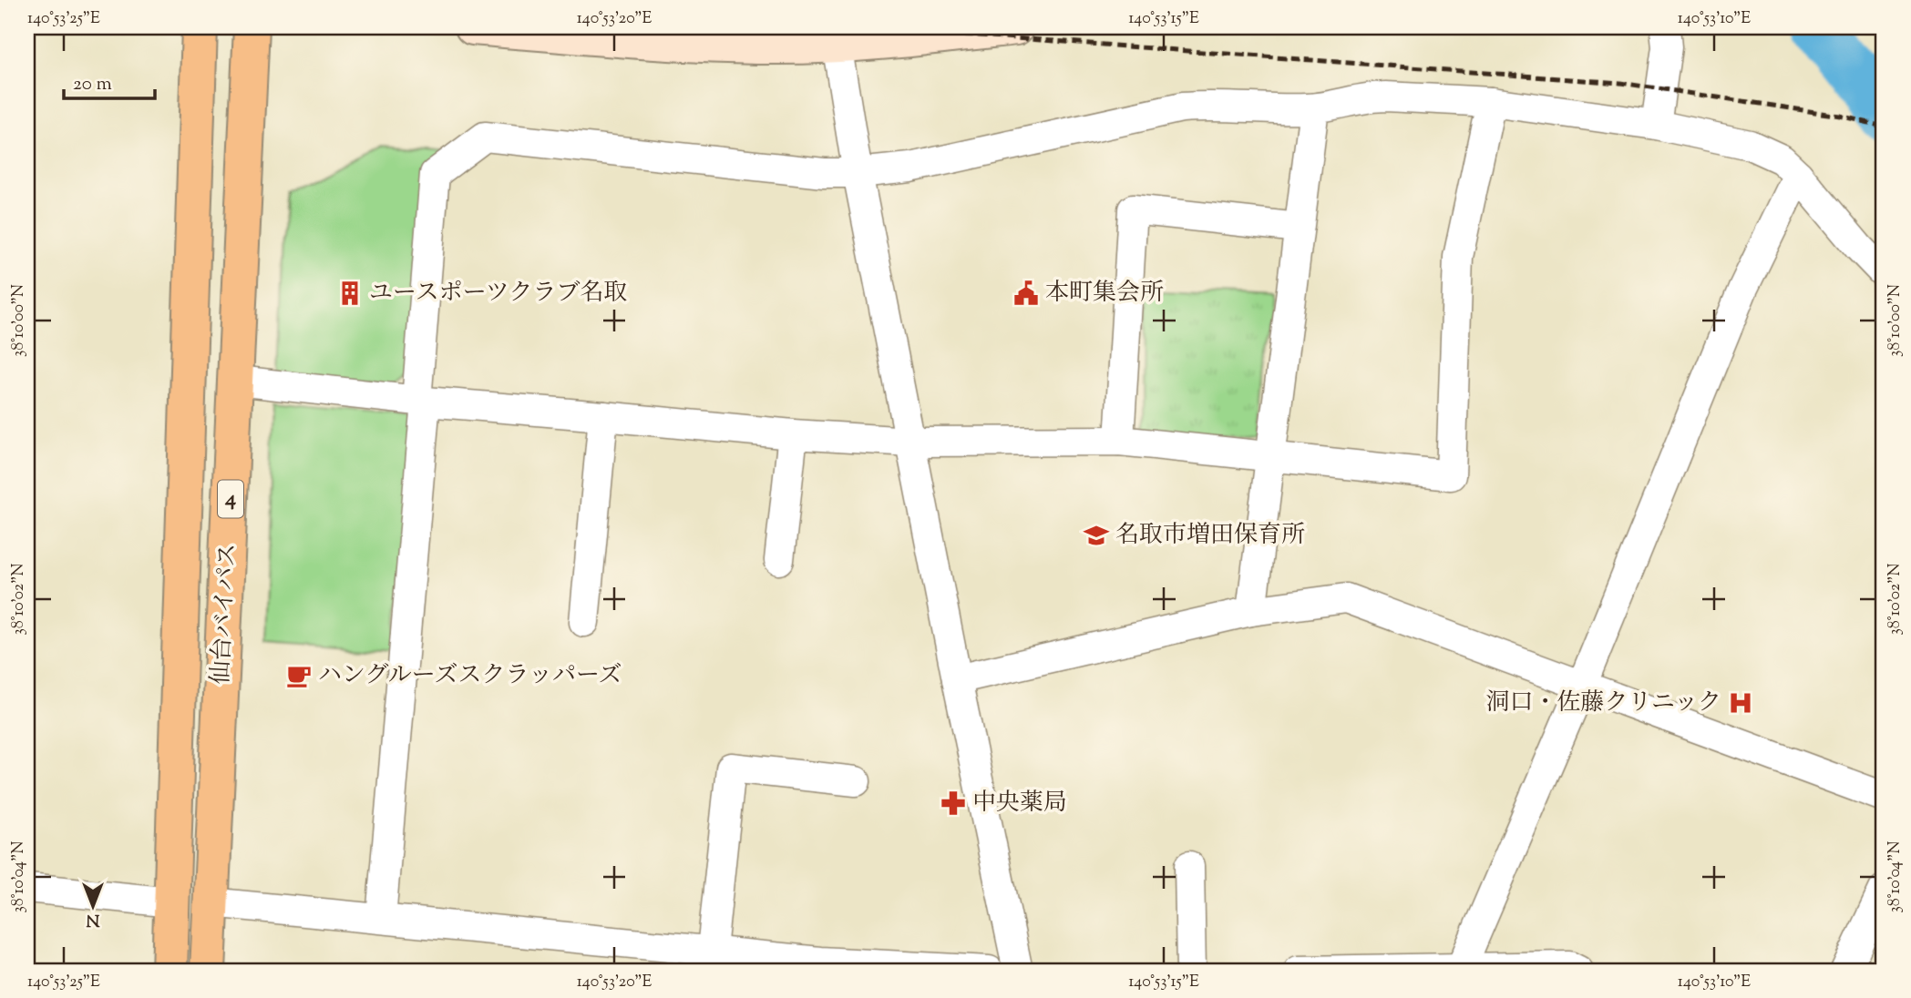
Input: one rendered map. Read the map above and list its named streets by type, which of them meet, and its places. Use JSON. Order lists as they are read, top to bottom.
{
  "streets": {
    "highway": ["4", "仙台バイパス"]
  },
  "places": {
    "building": ["ユースポーツクラブ名取"],
    "public building": ["本町集会所"],
    "school or university": ["名取市増田保育所"],
    "cafe": ["ハングルーズスクラッパーズ"],
    "hospital": ["洞口・佐藤クリニック"],
    "pharmacy": ["中央薬局"]
  },
  "scale_bar": "20 m",
  "north": "bottom",
  "coordinates": [
    "140°53'25\"E",
    "140°53'20\"E",
    "140°53'15\"E",
    "140°53'10\"E",
    "38°10'00\"N",
    "38°10'02\"N",
    "38°10'04\"N"
  ]
}
